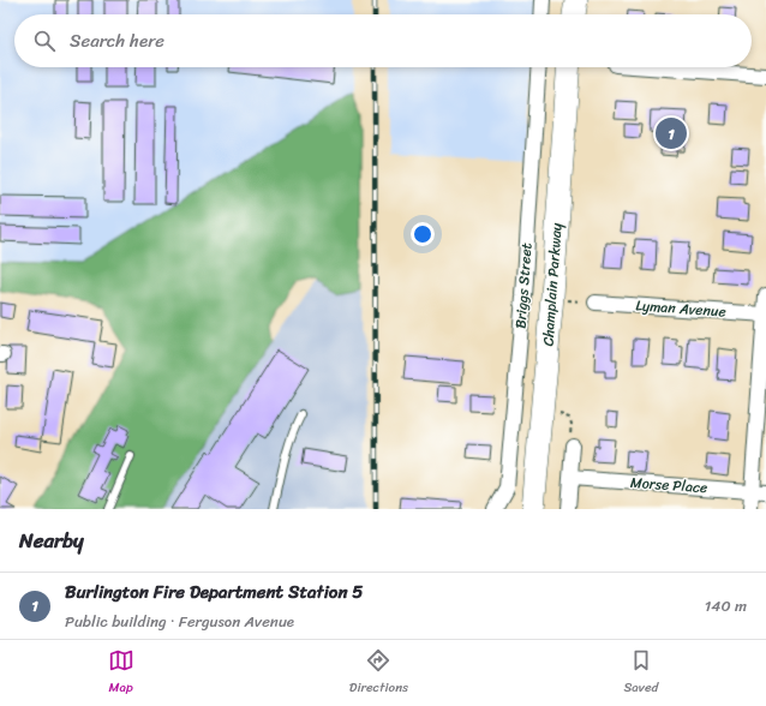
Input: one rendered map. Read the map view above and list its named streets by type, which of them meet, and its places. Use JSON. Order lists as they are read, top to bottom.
{
  "streets": {
    "main road": ["Champlain Parkway"],
    "street": ["Briggs Street", "Lyman Avenue", "Morse Place"]
  },
  "page": {
    "search": "Search here",
    "pins": "1",
    "heading": "Nearby",
    "list": [
      {
        "mark": "1",
        "name": "Burlington Fire Department Station 5",
        "note": "Public building · Ferguson Avenue",
        "value": "140 m"
      }
    ],
    "nav": ["Map", "Directions", "Saved"]
  }
}
